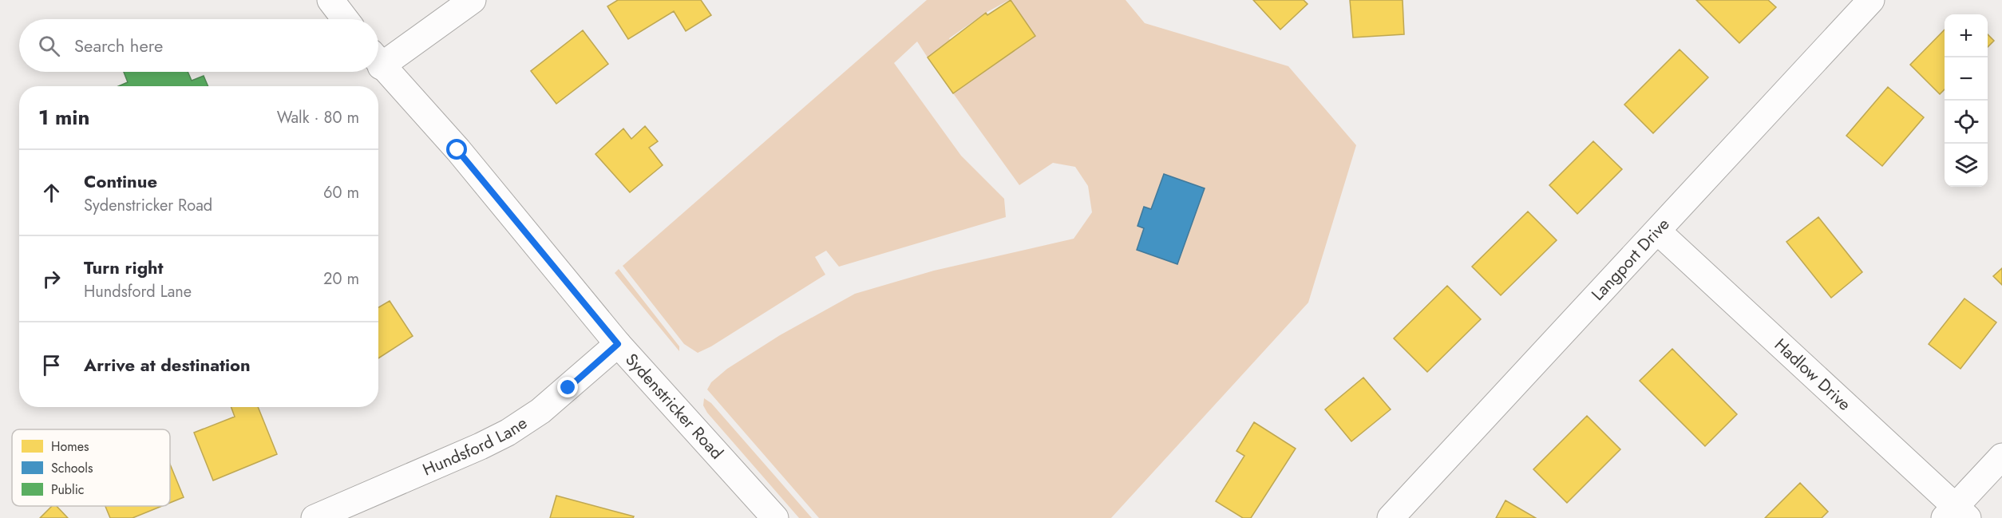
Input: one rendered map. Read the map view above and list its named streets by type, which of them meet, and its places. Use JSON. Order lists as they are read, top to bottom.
{
  "streets": {
    "street": [
      "Langport Drive",
      "Hadlow Drive",
      "Sydenstricker Road",
      "Hundsford Lane"
    ]
  },
  "crossings": [
    ["Langport Drive", "Hadlow Drive"],
    ["Sydenstricker Road", "Hundsford Lane"]
  ],
  "legend": ["Homes", "Schools", "Public"],
  "page": {
    "map_buttons": ["+", "−"],
    "search": "Search here",
    "heading": ["1 min", "Walk · 80 m"],
    "list": [
      ["Continue", "Sydenstricker Road", "60 m"],
      ["Turn right", "Hundsford Lane", "20 m"],
      "Arrive at destination"
    ]
  }
}
